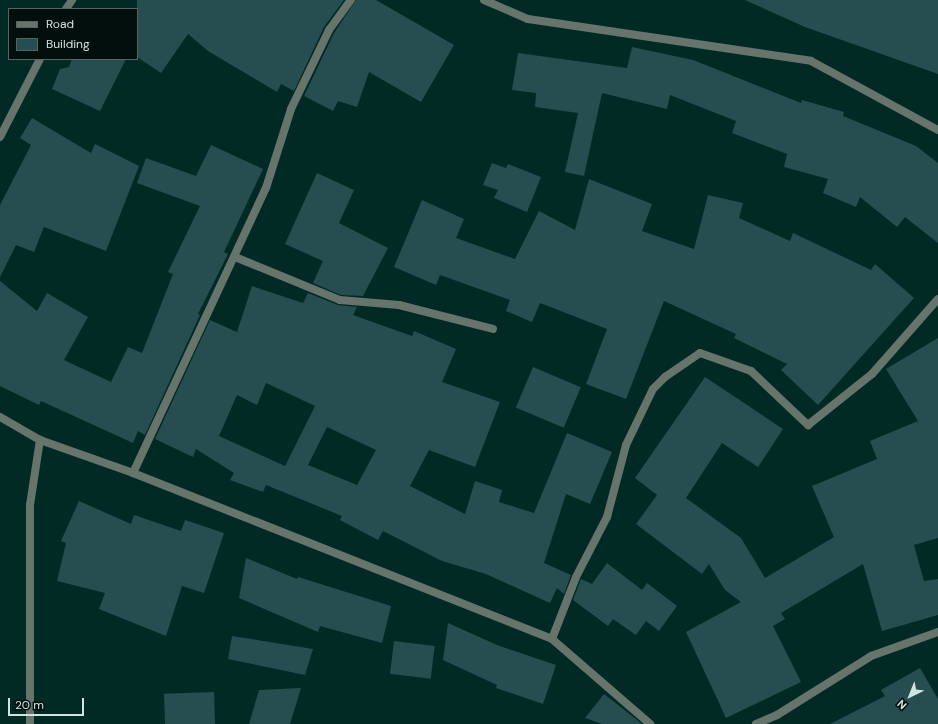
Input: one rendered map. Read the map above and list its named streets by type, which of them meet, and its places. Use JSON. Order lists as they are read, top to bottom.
{
  "legend": ["Road", "Building"],
  "scale_bar": "20 m",
  "north": "bottom left"
}
